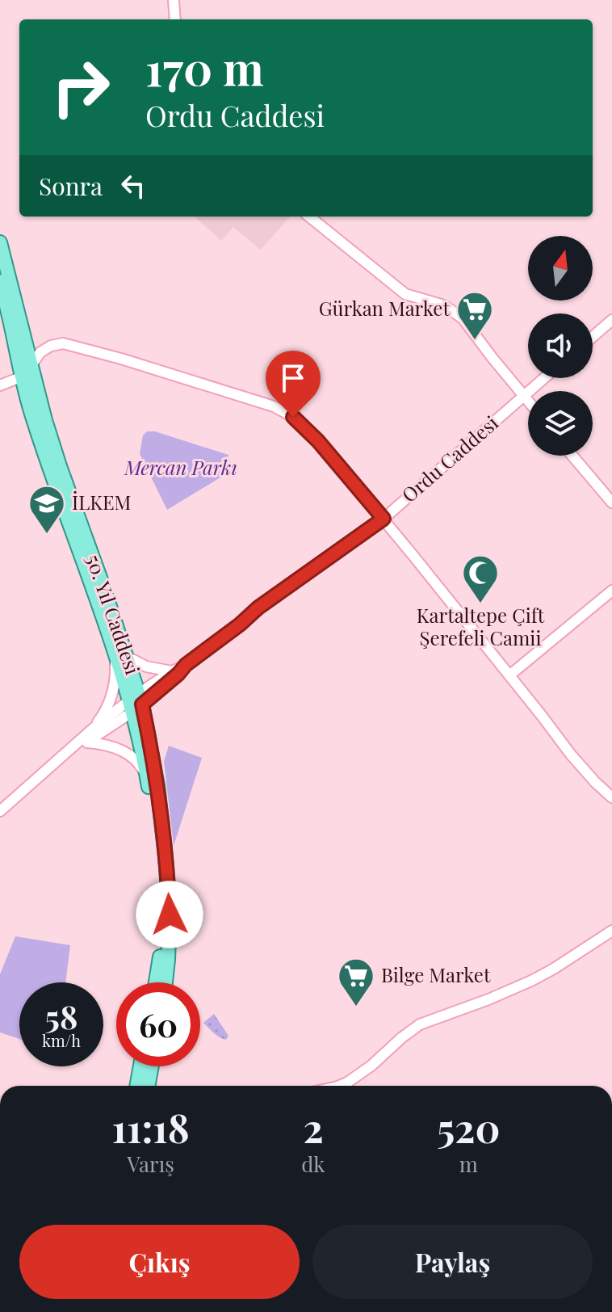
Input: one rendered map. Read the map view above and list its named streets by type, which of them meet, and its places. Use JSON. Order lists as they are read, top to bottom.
{
  "streets": {
    "main road": ["50. Yıl Caddesi"],
    "street": ["Ordu Caddesi"]
  },
  "crossings": [
    ["Ordu Caddesi", "50. Yıl Caddesi"]
  ],
  "parks": ["Mercan Parkı"],
  "places": {
    "supermarket": ["Gürkan Market", "Bilge Market"],
    "school or university": ["İLKEM"],
    "mosque": ["Kartaltepe Çift Şerefeli Camii"]
  },
  "north": "top",
  "page": {
    "turn": ["170 m", "Ordu Caddesi"],
    "then": "Sonra",
    "speed": "58 km/h",
    "limit": "60",
    "eta": [
      "11:18",
      "Varış",
      "2",
      "dk",
      "520",
      "m"
    ],
    "buttons": ["Çıkış", "Paylaş"]
  }
}
